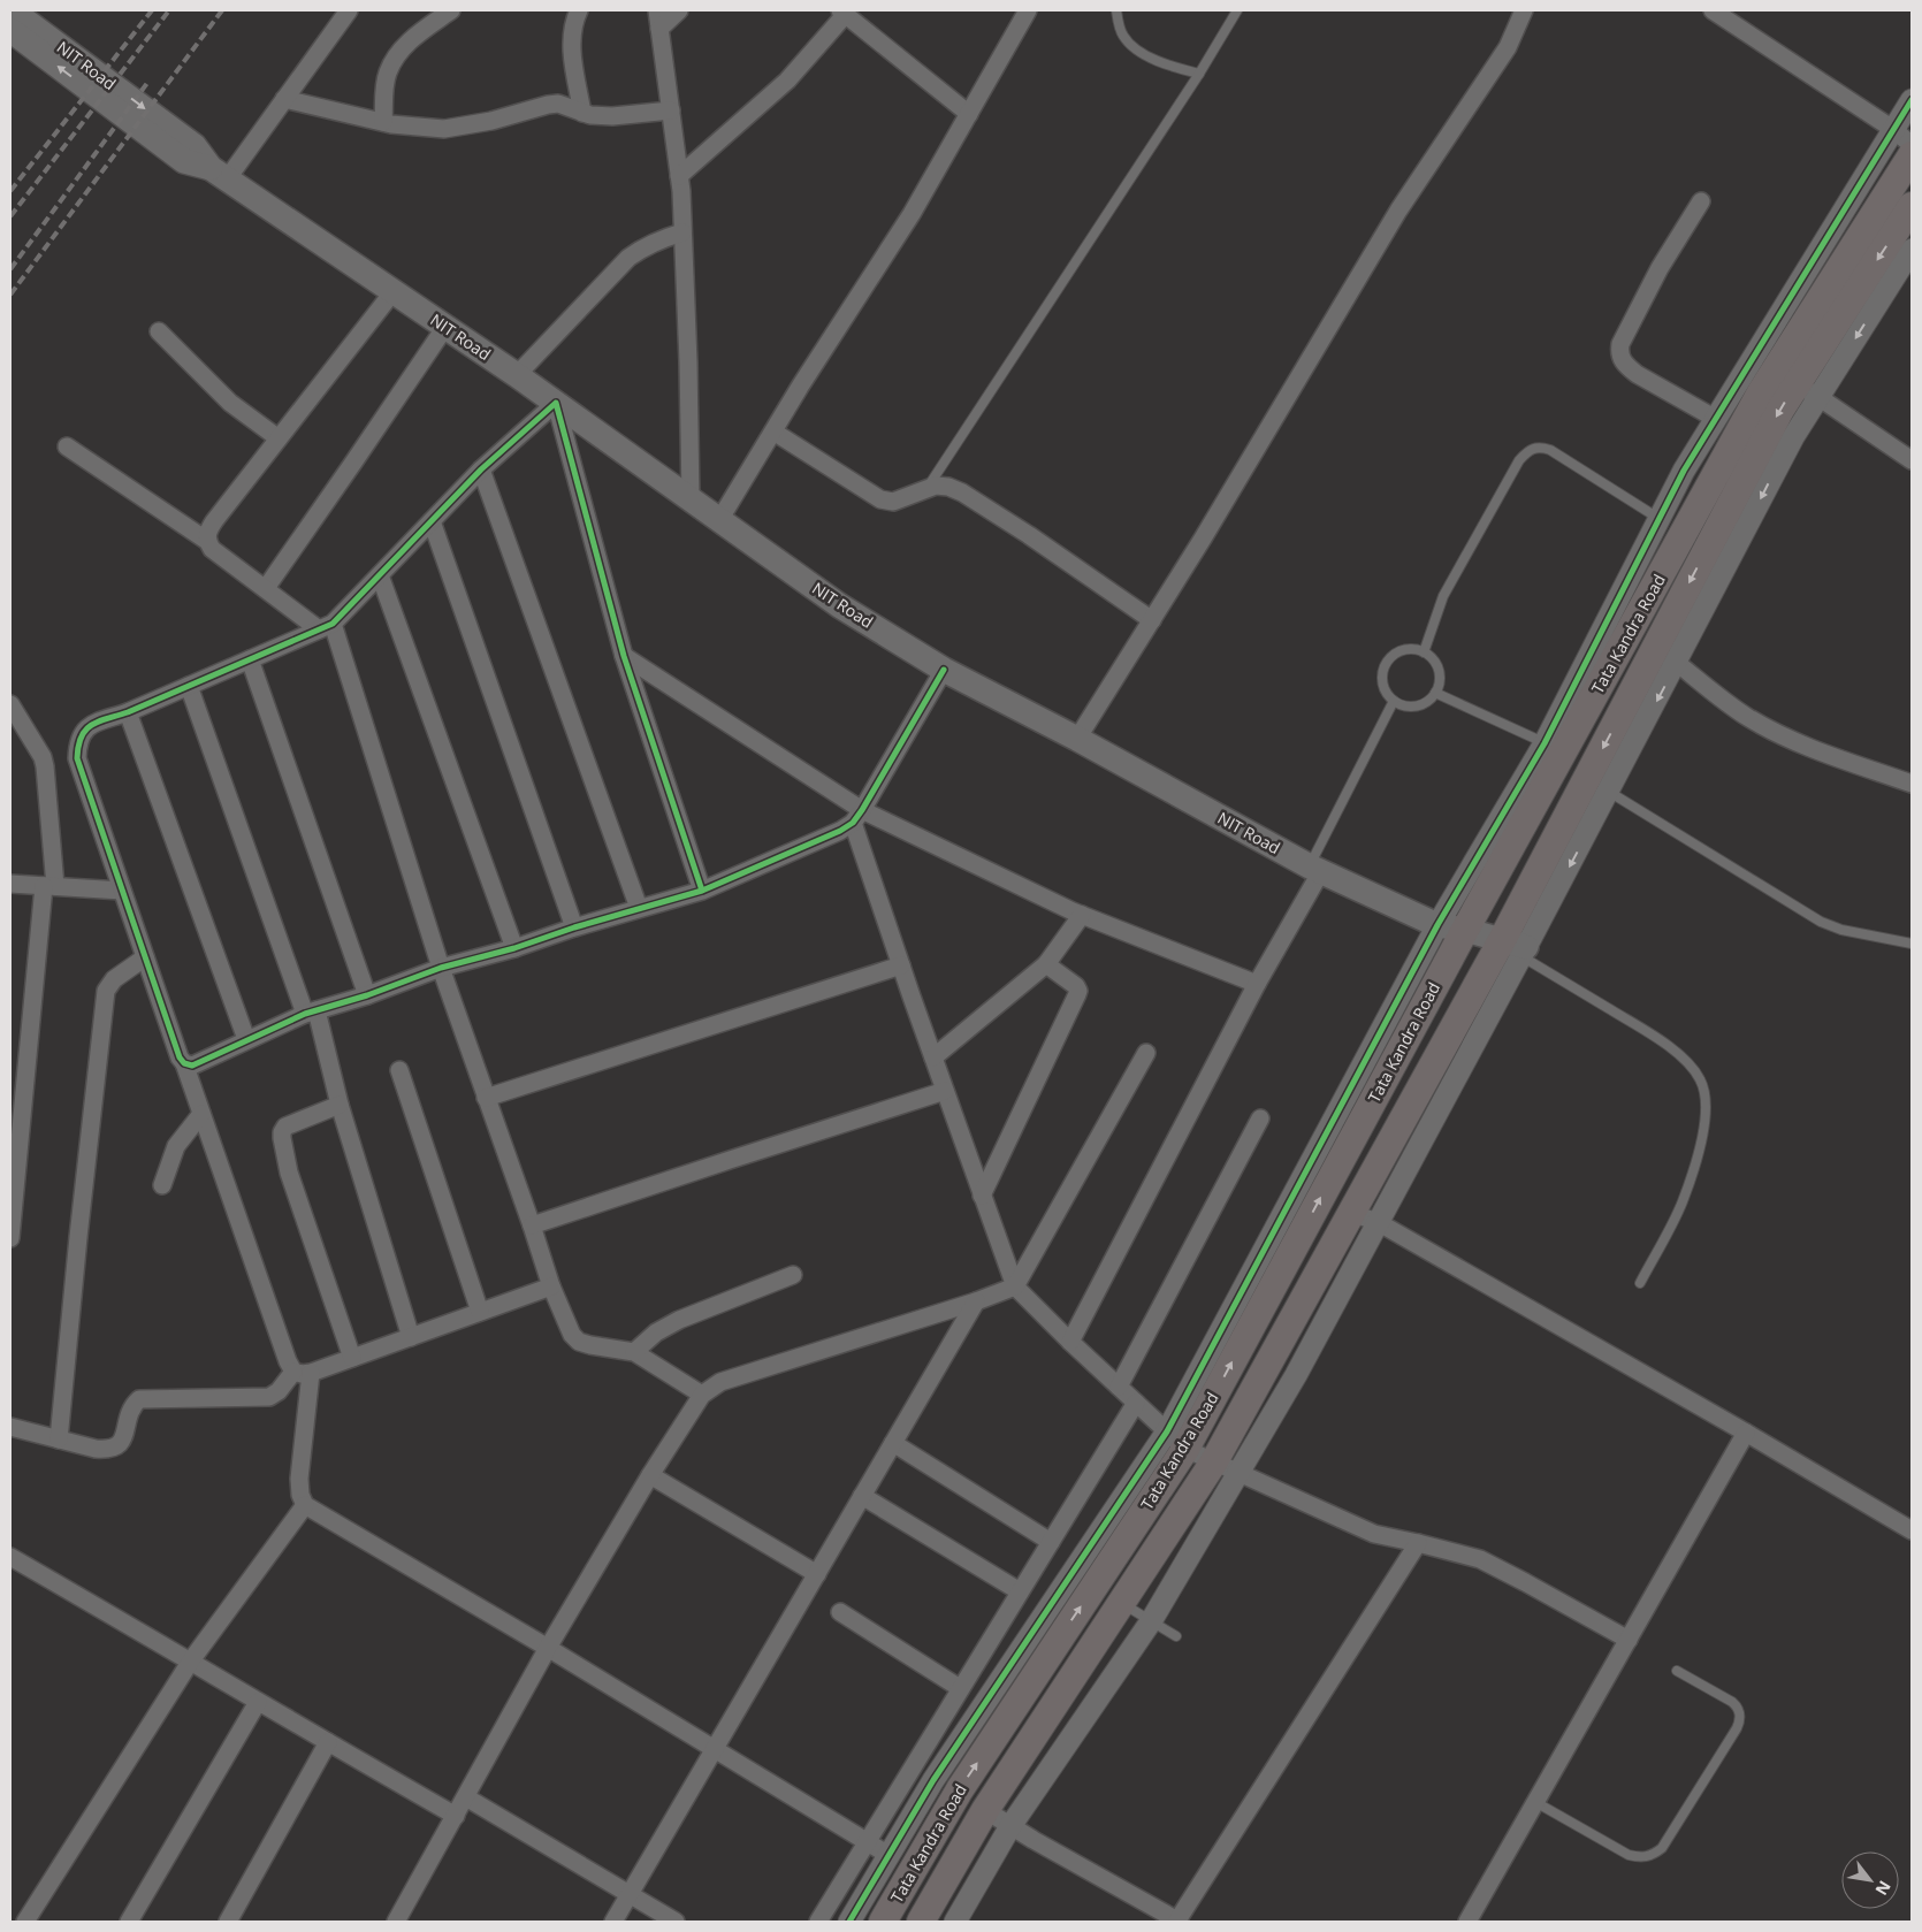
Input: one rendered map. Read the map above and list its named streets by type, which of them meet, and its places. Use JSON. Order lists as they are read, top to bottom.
{
  "streets": {
    "main road": ["NIT Road", "Tata Kandra Road"]
  },
  "crossings": [
    ["NIT Road", "Tata Kandra Road"]
  ],
  "north": "bottom right"
}
